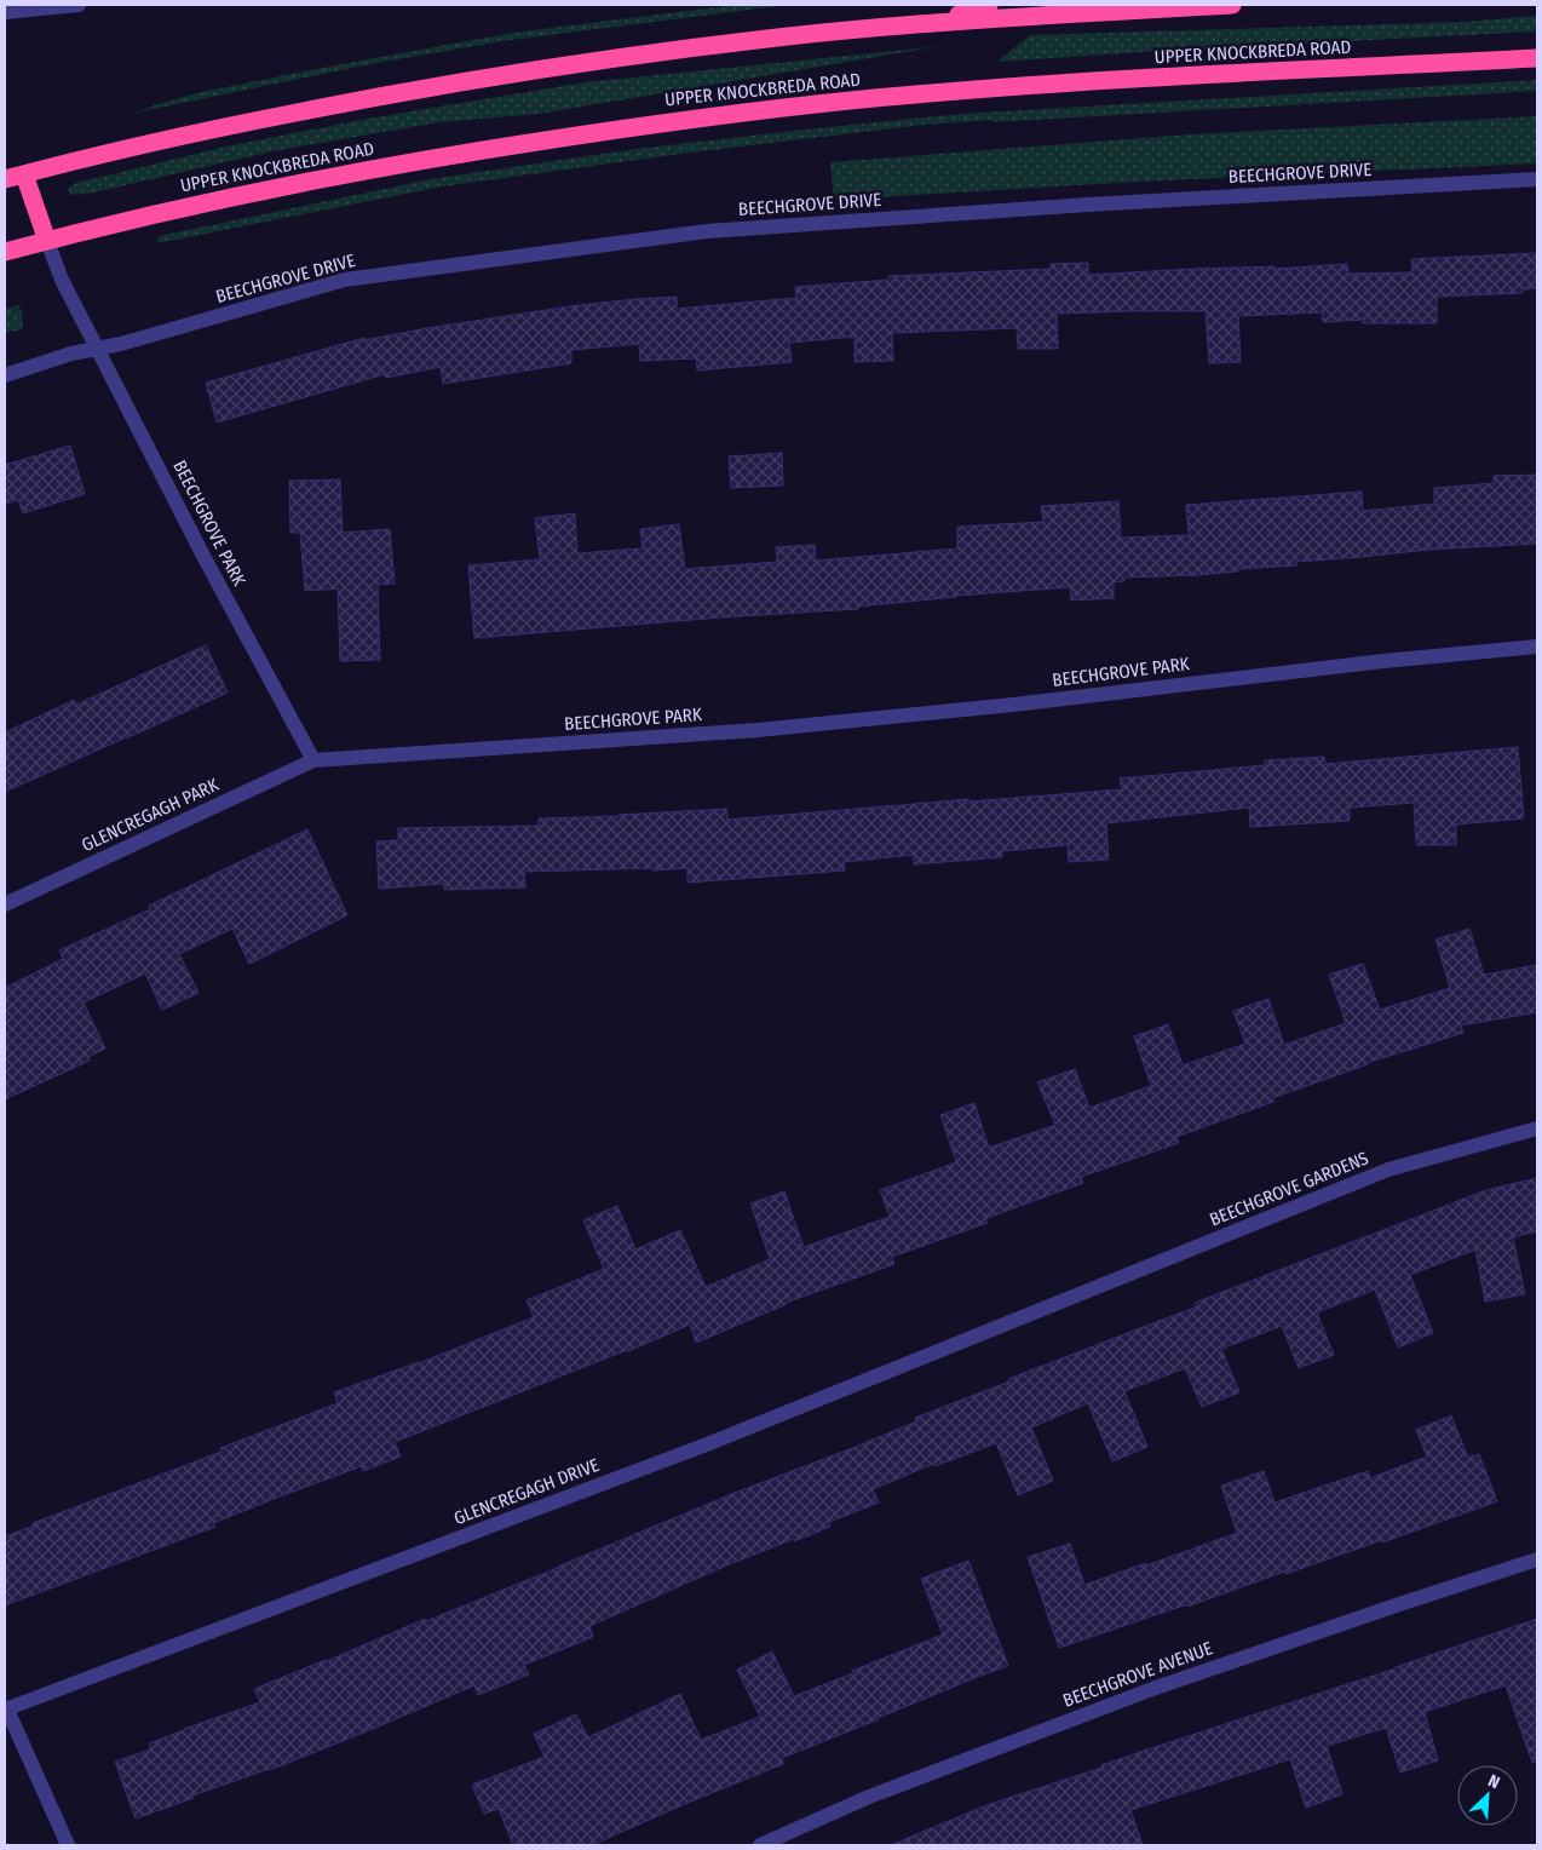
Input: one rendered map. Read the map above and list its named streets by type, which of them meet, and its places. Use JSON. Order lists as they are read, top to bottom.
{
  "streets": {
    "highway": ["UPPER KNOCKBREDA ROAD"],
    "street": [
      "BEECHGROVE DRIVE",
      "BEECHGROVE PARK",
      "GLENCREGAGH PARK",
      "BEECHGROVE GARDENS",
      "GLENCREGAGH DRIVE",
      "BEECHGROVE AVENUE"
    ]
  },
  "crossings": [
    ["UPPER KNOCKBREDA ROAD", "BEECHGROVE PARK"],
    ["BEECHGROVE DRIVE", "BEECHGROVE PARK"],
    ["BEECHGROVE PARK", "GLENCREGAGH PARK"],
    ["BEECHGROVE GARDENS", "GLENCREGAGH DRIVE"]
  ],
  "north": "top right"
}
